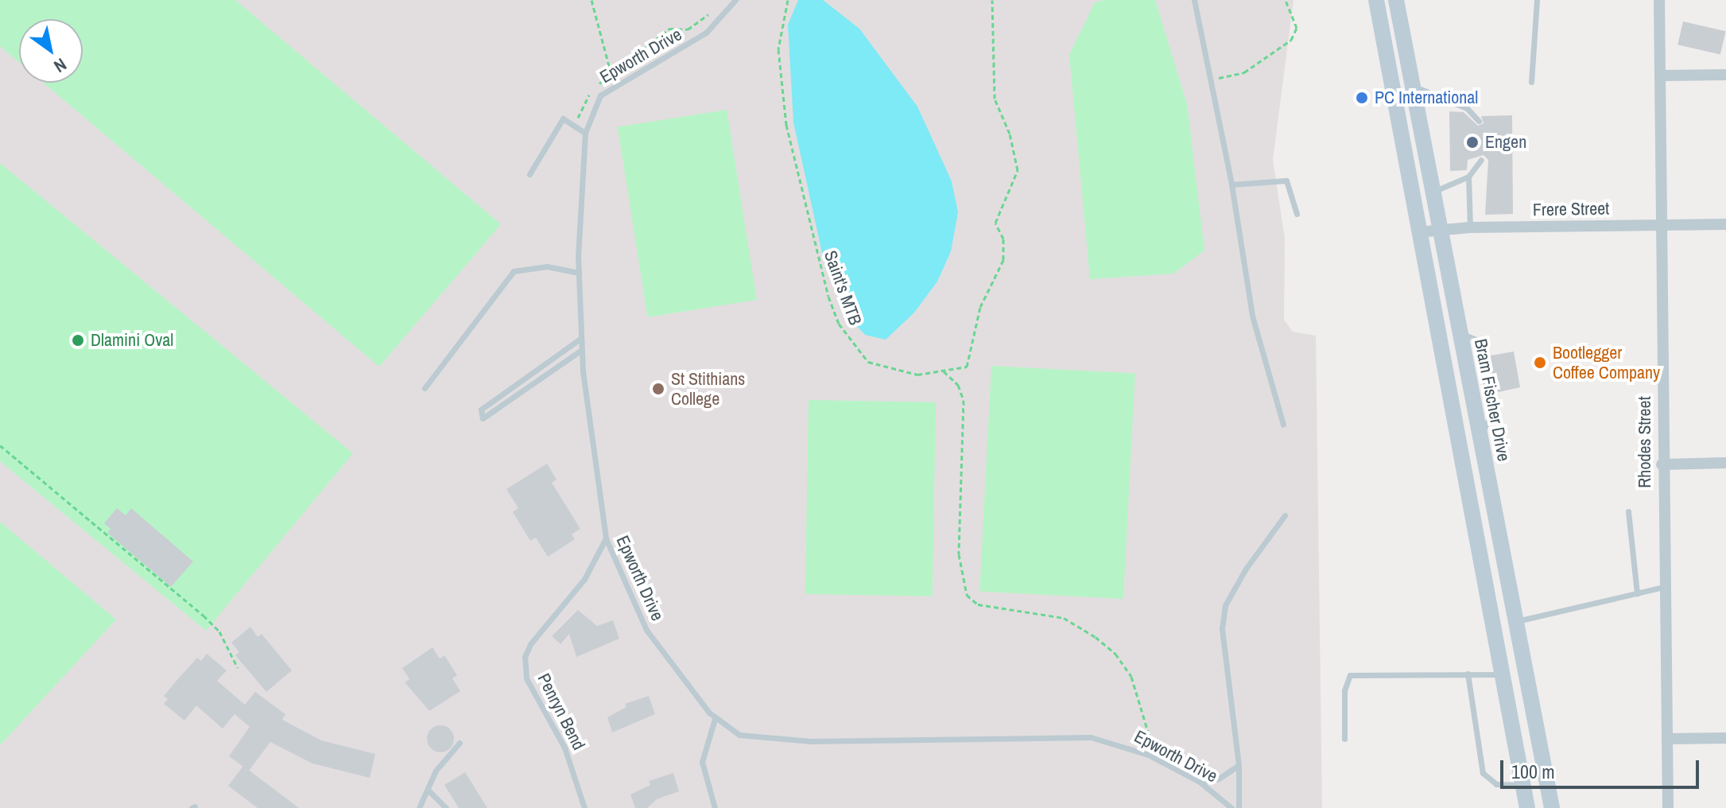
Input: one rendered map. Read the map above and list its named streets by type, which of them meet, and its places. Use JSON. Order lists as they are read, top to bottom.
{
  "streets": {
    "main road": ["Bram Fischer Drive"],
    "street": ["Frere Street", "Rhodes Street"],
    "lane": ["Epworth Drive", "Penryn Bend"],
    "path": ["Saint's MTB"]
  },
  "crossings": [
    ["Epworth Drive", "Penryn Bend"],
    ["Frere Street", "Bram Fischer Drive"],
    ["Frere Street", "Rhodes Street"]
  ],
  "places": [
    "PC International",
    "Engen",
    "Dlamini Oval",
    "Bootlegger Coffee Company",
    "St Stithians College"
  ],
  "scale_bar": "100 m",
  "north": "bottom right"
}
